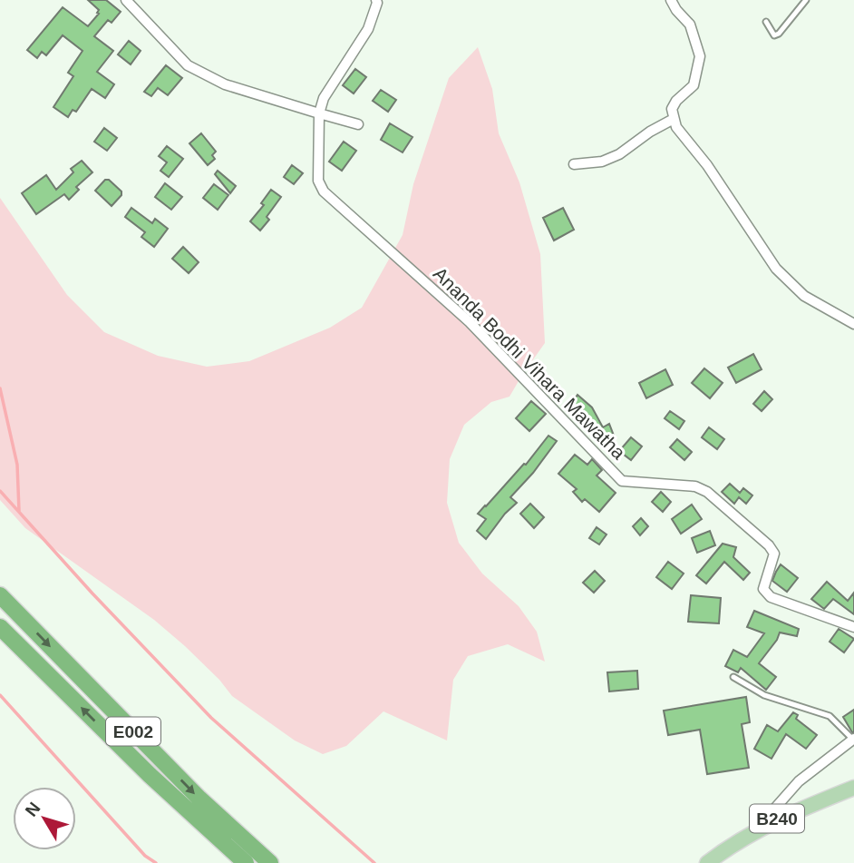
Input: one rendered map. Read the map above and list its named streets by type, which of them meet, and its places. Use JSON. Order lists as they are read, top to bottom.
{
  "streets": {
    "highway": ["E002"],
    "main road": ["B240"],
    "street": ["Ananda Bodhi Vihara Mawatha"]
  },
  "north": "top left"
}
